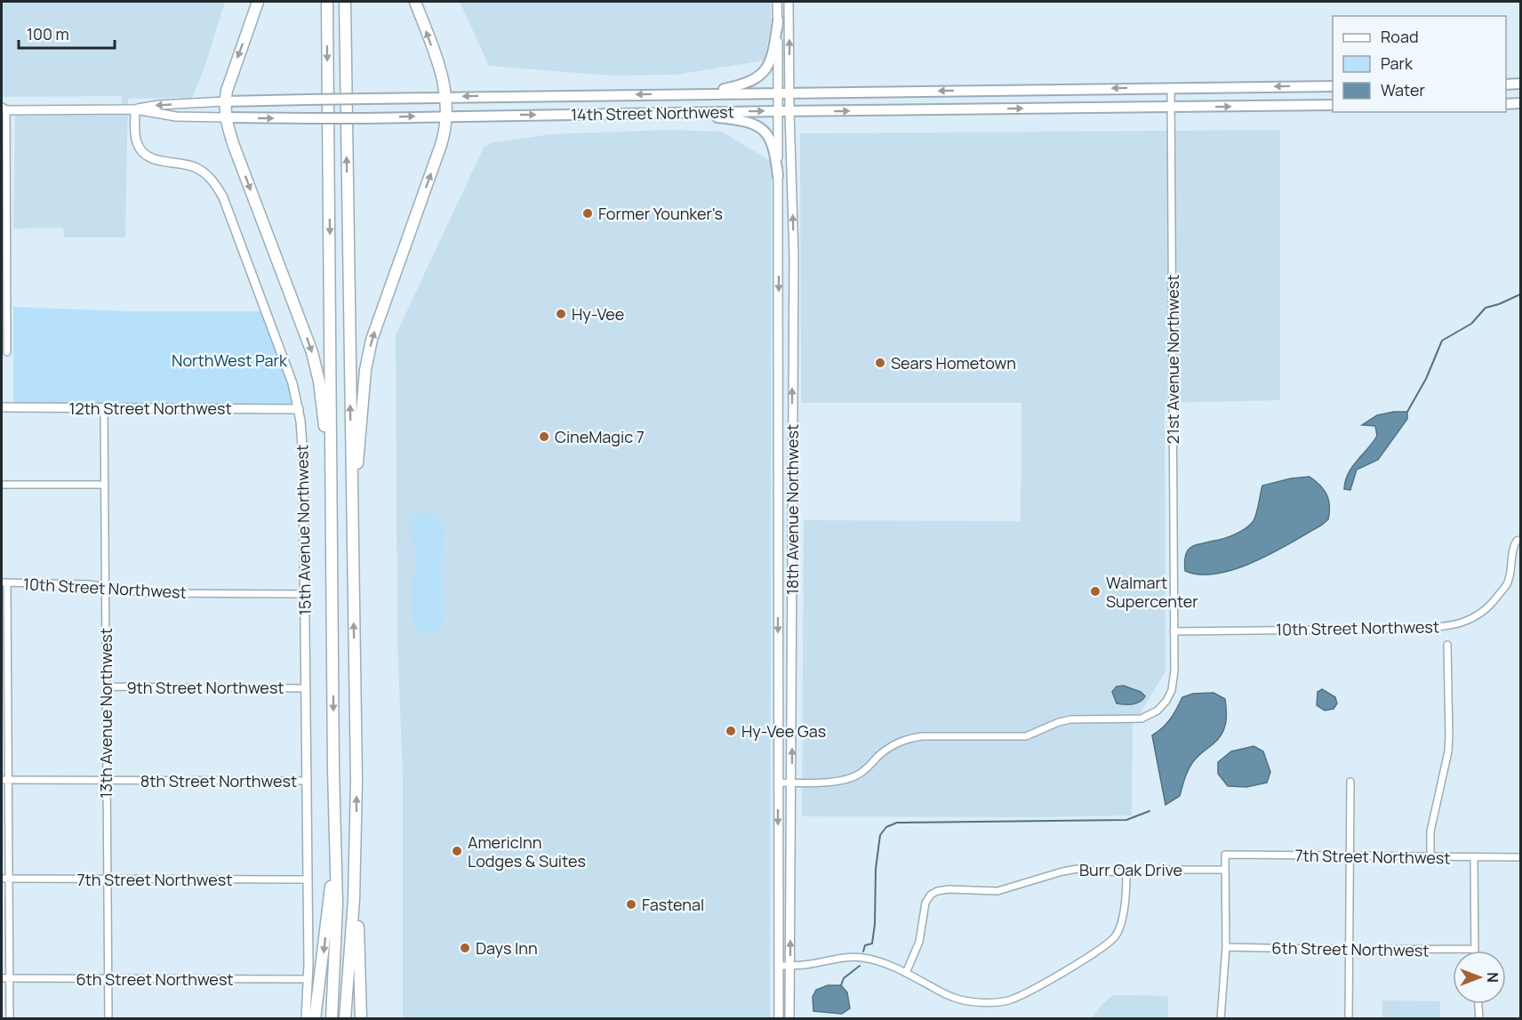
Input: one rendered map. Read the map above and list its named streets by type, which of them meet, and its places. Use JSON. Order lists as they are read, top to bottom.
{
  "streets": {
    "main road": ["14th Street Northwest"],
    "street": [
      "21st Avenue Northwest",
      "12th Street Northwest",
      "18th Avenue Northwest",
      "15th Avenue Northwest",
      "10th Street Northwest",
      "9th Street Northwest",
      "13th Avenue Northwest",
      "8th Street Northwest",
      "7th Street Northwest",
      "Burr Oak Drive",
      "6th Street Northwest"
    ]
  },
  "crossings": [
    ["14th Street Northwest", "21st Avenue Northwest"],
    ["14th Street Northwest", "18th Avenue Northwest"],
    ["14th Street Northwest", "15th Avenue Northwest"],
    ["21st Avenue Northwest", "10th Street Northwest"],
    ["12th Street Northwest", "15th Avenue Northwest"],
    ["12th Street Northwest", "13th Avenue Northwest"],
    ["15th Avenue Northwest", "10th Street Northwest"],
    ["15th Avenue Northwest", "9th Street Northwest"],
    ["15th Avenue Northwest", "8th Street Northwest"],
    ["15th Avenue Northwest", "7th Street Northwest"],
    ["15th Avenue Northwest", "6th Street Northwest"],
    ["10th Street Northwest", "13th Avenue Northwest"],
    ["9th Street Northwest", "13th Avenue Northwest"],
    ["13th Avenue Northwest", "8th Street Northwest"],
    ["13th Avenue Northwest", "7th Street Northwest"],
    ["13th Avenue Northwest", "6th Street Northwest"],
    ["7th Street Northwest", "Burr Oak Drive"]
  ],
  "parks": ["NorthWest Park"],
  "places": [
    "Former Younker's",
    "Hy-Vee",
    "Sears Hometown",
    "CineMagic 7",
    "Walmart Supercenter",
    "Hy-Vee Gas",
    "AmericInn Lodges & Suites",
    "Fastenal",
    "Days Inn"
  ],
  "legend": ["Road", "Park", "Water"],
  "scale_bar": "100 m",
  "north": "right"
}
